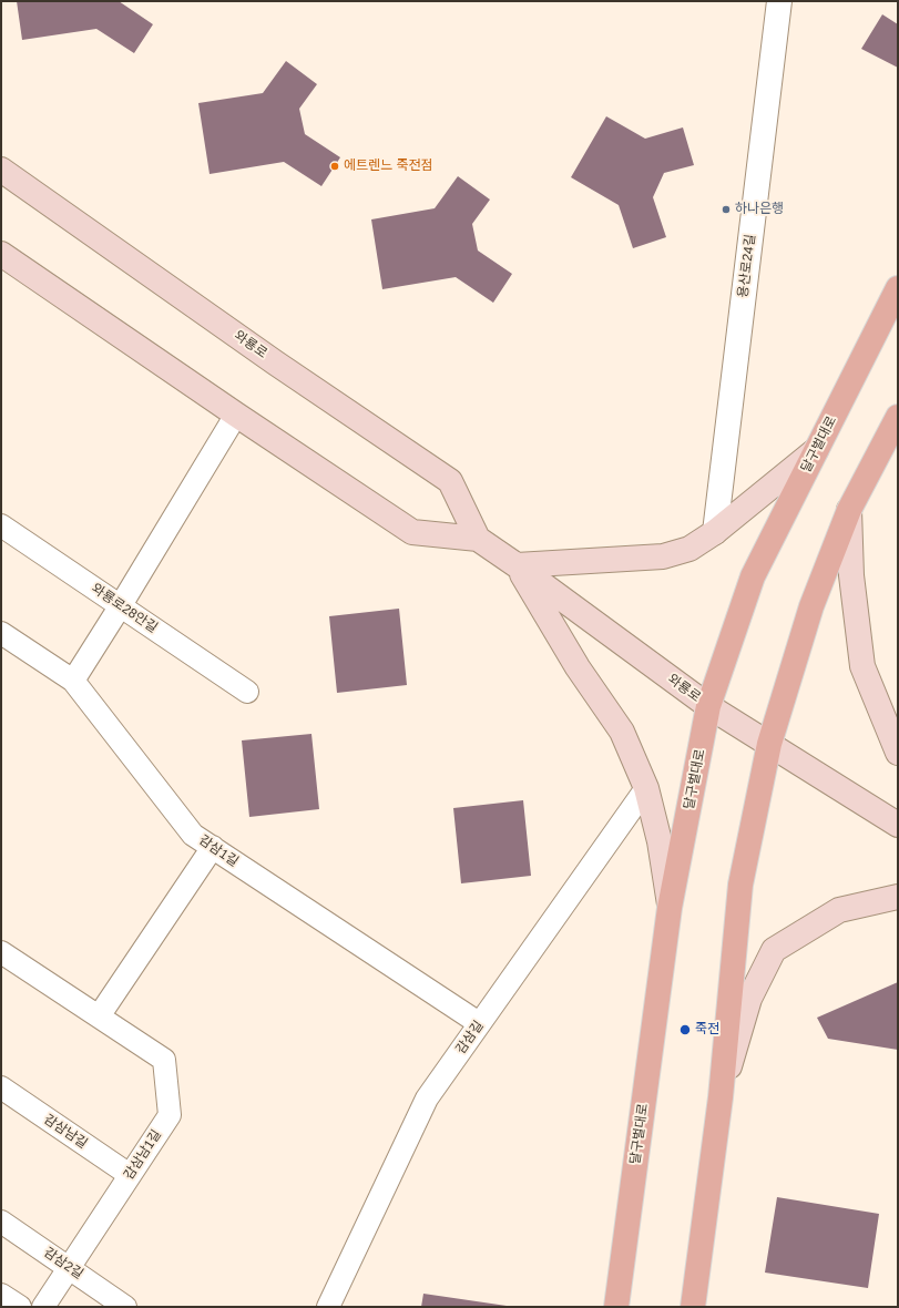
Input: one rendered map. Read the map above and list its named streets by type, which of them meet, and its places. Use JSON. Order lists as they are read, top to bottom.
{
  "streets": {
    "main road": ["와룡로", "달구벌대로"],
    "street": [
      "용산로24길",
      "와룡로28안길",
      "감삼1길",
      "감삼길",
      "감삼남길",
      "감삼남1길",
      "감삼2길"
    ]
  },
  "crossings": [
    ["와룡로", "달구벌대로"],
    ["감삼1길", "감삼길"],
    ["감삼남길", "감삼남1길"],
    ["감삼남1길", "감삼2길"]
  ],
  "places": ["에트렌느 죽전점", "하나은행", "죽전"]
}
